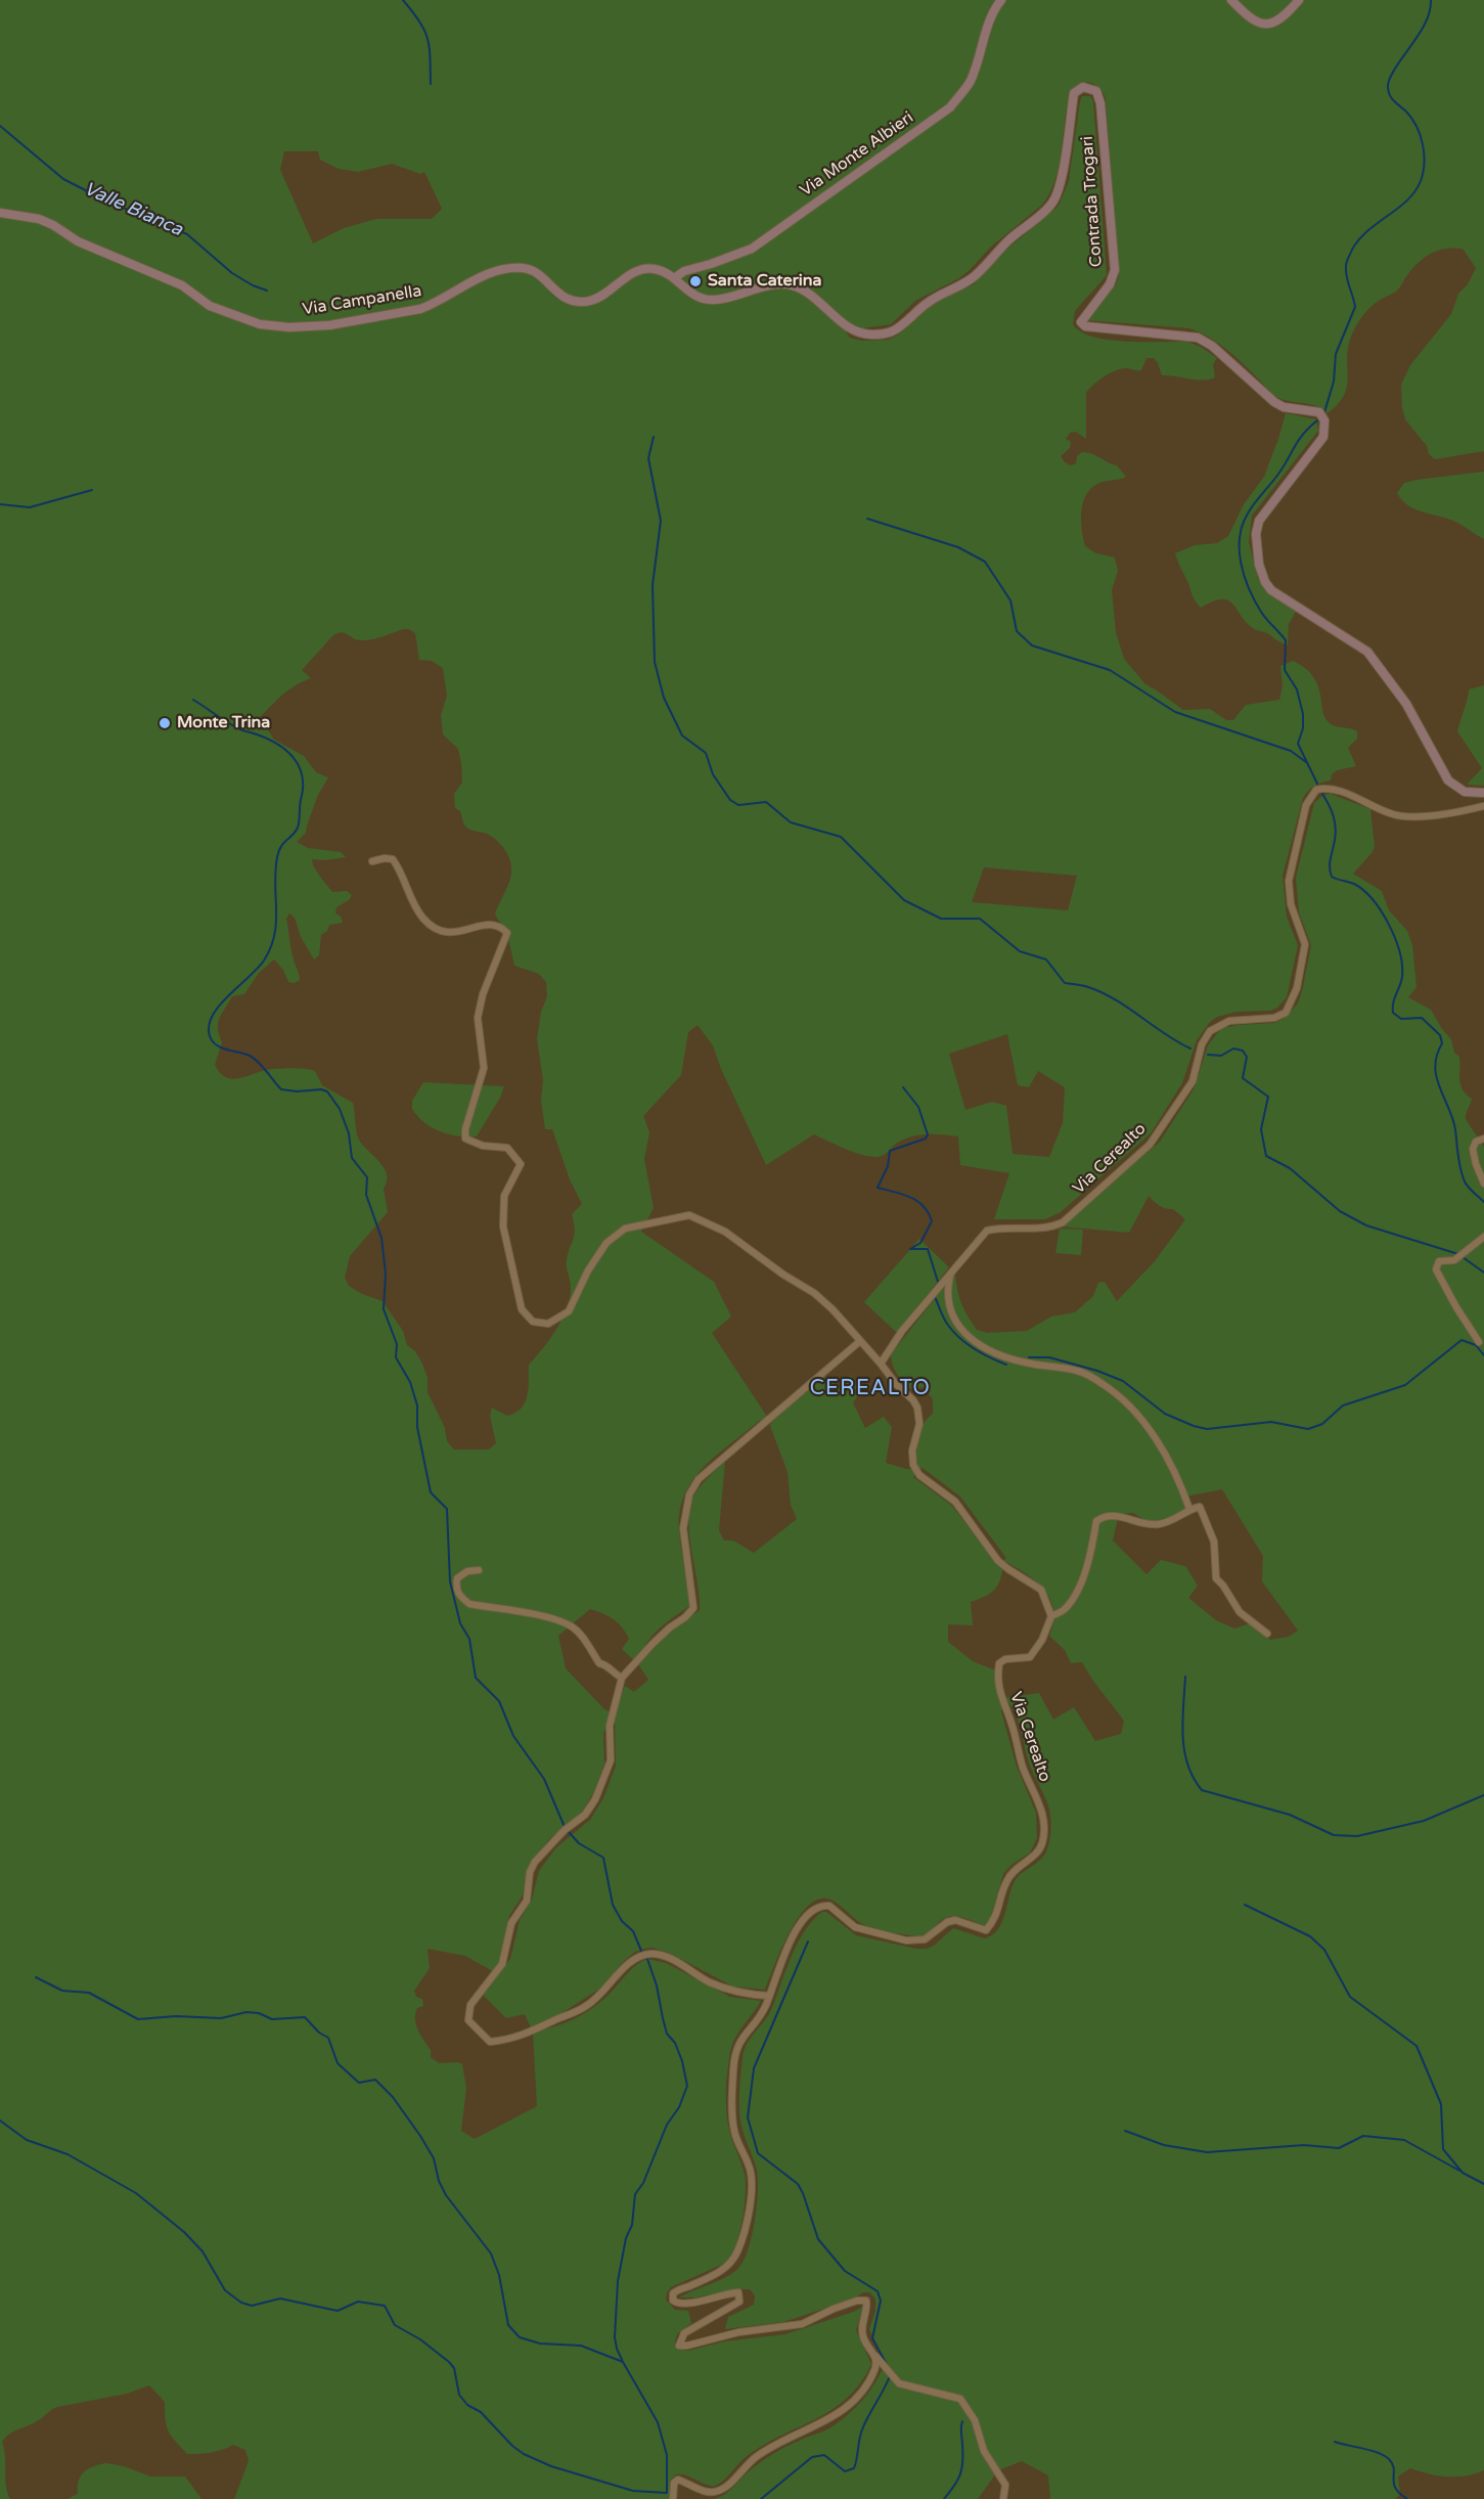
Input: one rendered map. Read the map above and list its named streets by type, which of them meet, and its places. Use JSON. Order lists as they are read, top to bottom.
{
  "streets": {
    "street": [
      "Via Monte Albieri",
      "Contrada Trogari",
      "Via Campanella",
      "Via Cerealto"
    ]
  },
  "crossings": [
    ["Via Monte Albieri", "Via Campanella"],
    ["Contrada Trogari", "Via Campanella"]
  ],
  "districts": ["CEREALTO"],
  "water": ["Valle Bianca"],
  "places": ["Santa Caterina", "Monte Trina"]
}
